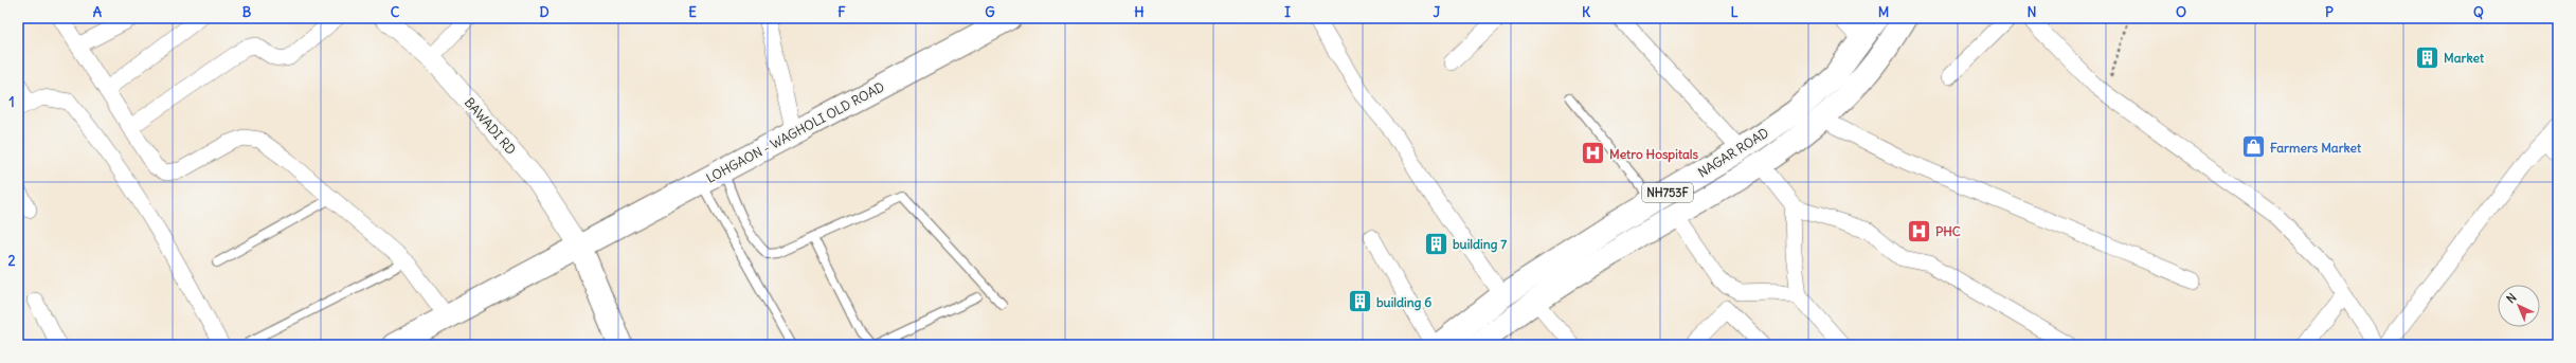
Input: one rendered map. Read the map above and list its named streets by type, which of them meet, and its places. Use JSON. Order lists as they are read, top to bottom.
{
  "streets": {
    "main road": ["LOHGAON - WAGHOLI OLD ROAD", "NAGAR ROAD", "NH753F"],
    "street": ["BAWADI RD"]
  },
  "crossings": [
    ["BAWADI RD", "LOHGAON - WAGHOLI OLD ROAD"]
  ],
  "places": {
    "building": ["Market", "building 7", "building 6"],
    "shop": ["Farmers Market"],
    "hospital": ["Metro Hospitals", "PHC"]
  },
  "north": "top left",
  "grid": {
    "columns": [
      "A",
      "B",
      "C",
      "D",
      "E",
      "F",
      "G",
      "H",
      "I",
      "J",
      "K",
      "L",
      "M",
      "N",
      "O",
      "P",
      "Q"
    ],
    "rows": ["1", "2"]
  }
}
